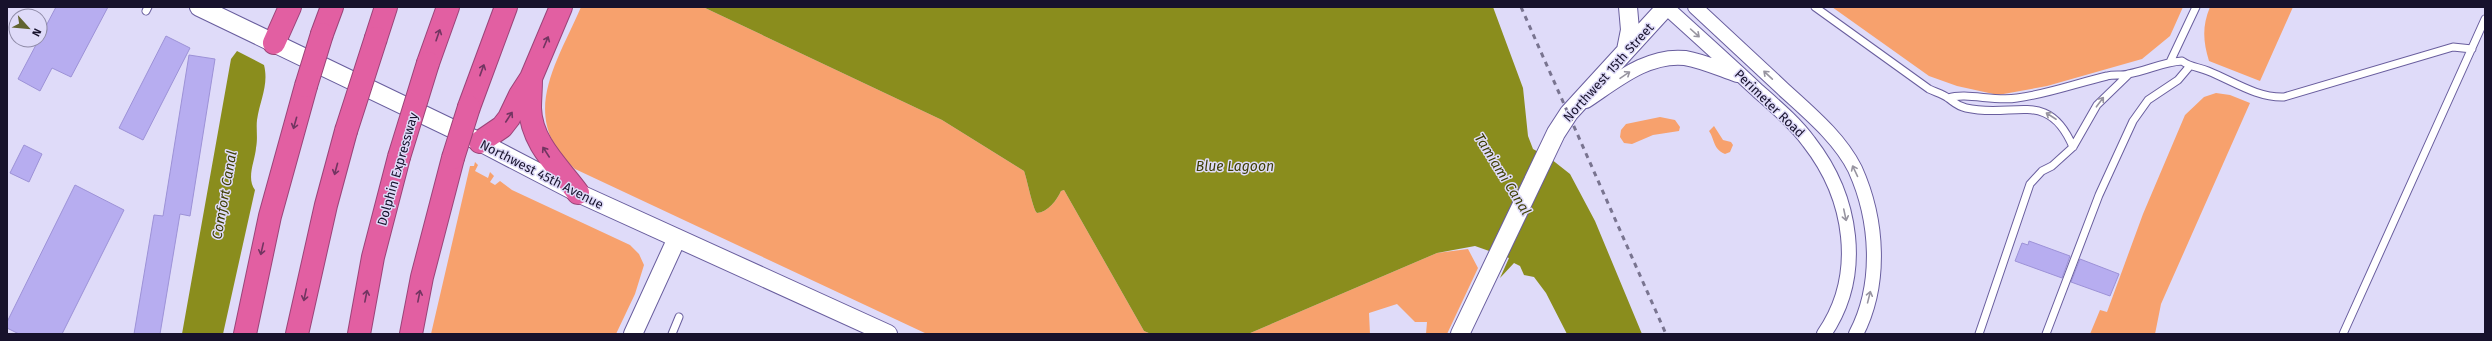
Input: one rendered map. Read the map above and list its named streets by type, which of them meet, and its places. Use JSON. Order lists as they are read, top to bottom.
{
  "streets": {
    "highway": ["Dolphin Expressway"],
    "street": ["Northwest 15th Street", "Perimeter Road", "Northwest 45th Avenue"]
  },
  "crossings": [
    ["Northwest 15th Street", "Perimeter Road"]
  ],
  "water": ["Blue Lagoon", "Tamiami Canal", "Comfort Canal"],
  "north": "bottom right"
}
